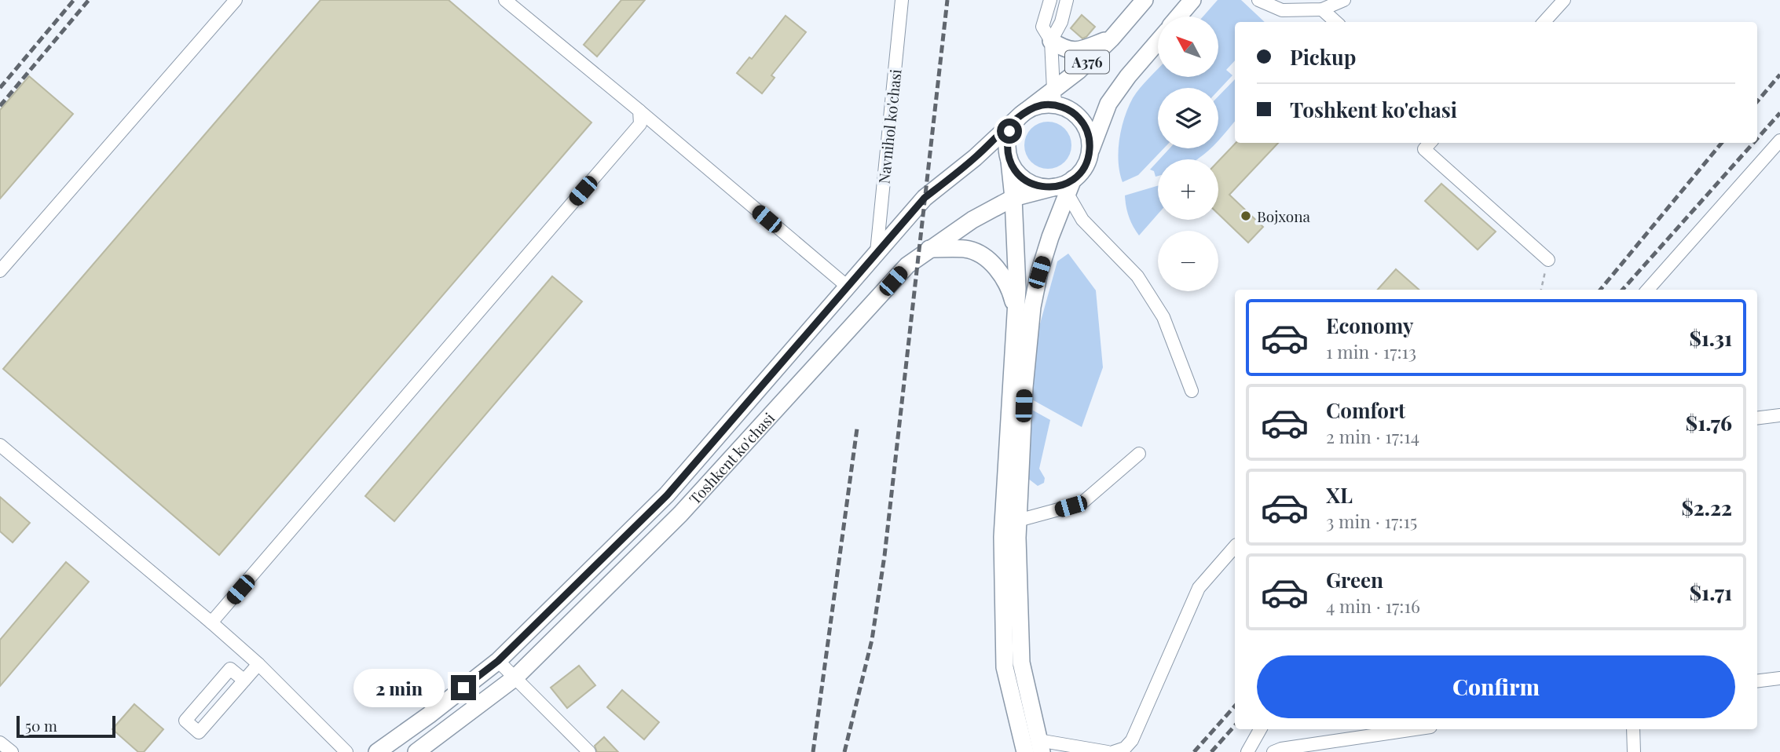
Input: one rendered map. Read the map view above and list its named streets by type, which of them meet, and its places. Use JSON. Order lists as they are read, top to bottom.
{
  "streets": {
    "main road": ["A376", "Toshkent ko'chasi"],
    "street": ["Navnihol ko'chasi"]
  },
  "crossings": [
    ["A376", "Toshkent ko'chasi"],
    ["Navnihol ko'chasi", "Toshkent ko'chasi"]
  ],
  "places": ["Bojxona"],
  "scale_bar": "50 m",
  "north": "top left",
  "page": {
    "map_buttons": ["+", "−"],
    "banner": ["Pickup", "Toshkent ko'chasi"],
    "list": [
      {
        "name": "Economy",
        "note": "1 min · 17:13",
        "value": "$1.31"
      },
      {
        "name": "Comfort",
        "note": "2 min · 17:14",
        "value": "$1.76"
      },
      {
        "name": "XL",
        "note": "3 min · 17:15",
        "value": "$2.22"
      },
      {
        "name": "Green",
        "note": "4 min · 17:16",
        "value": "$1.71"
      }
    ],
    "buttons": "Confirm",
    "bubble": "2 min",
    "scale": "50 m"
  }
}
